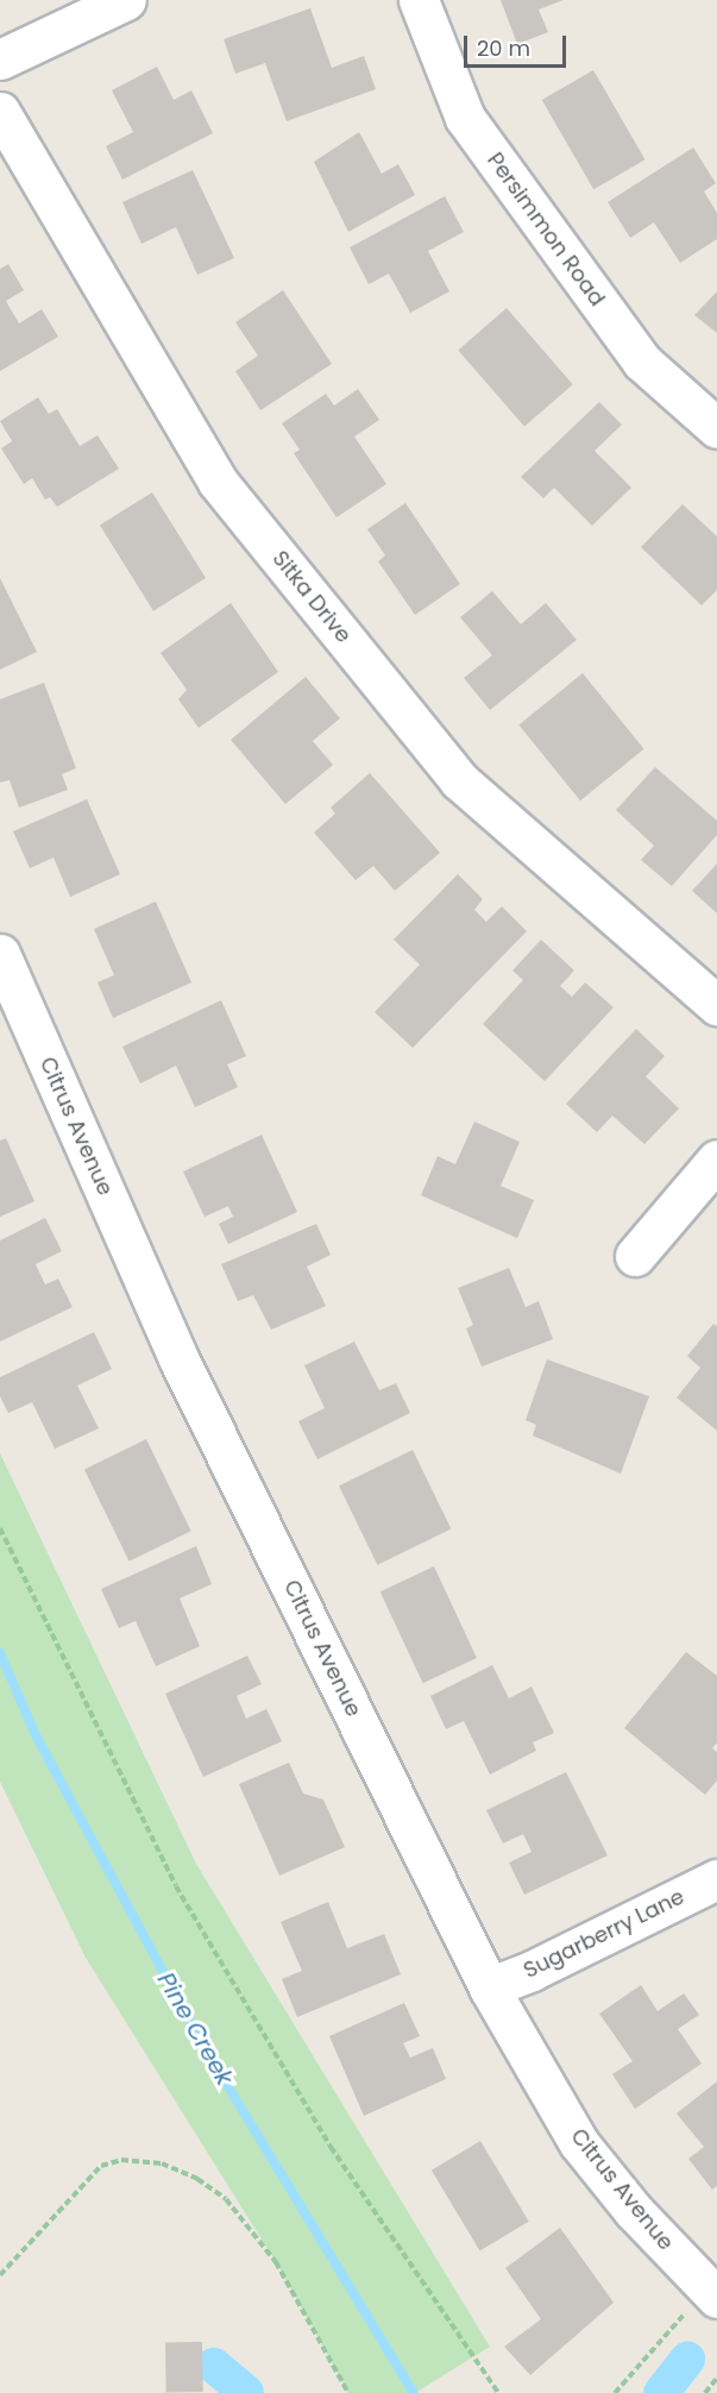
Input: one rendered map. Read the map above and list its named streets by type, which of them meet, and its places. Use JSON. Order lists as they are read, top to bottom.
{
  "streets": {
    "street": [
      "Persimmon Road",
      "Sitka Drive",
      "Citrus Avenue",
      "Sugarberry Lane"
    ]
  },
  "crossings": [
    ["Citrus Avenue", "Sugarberry Lane"]
  ],
  "water": ["Pine Creek"],
  "scale_bar": "20 m"
}
